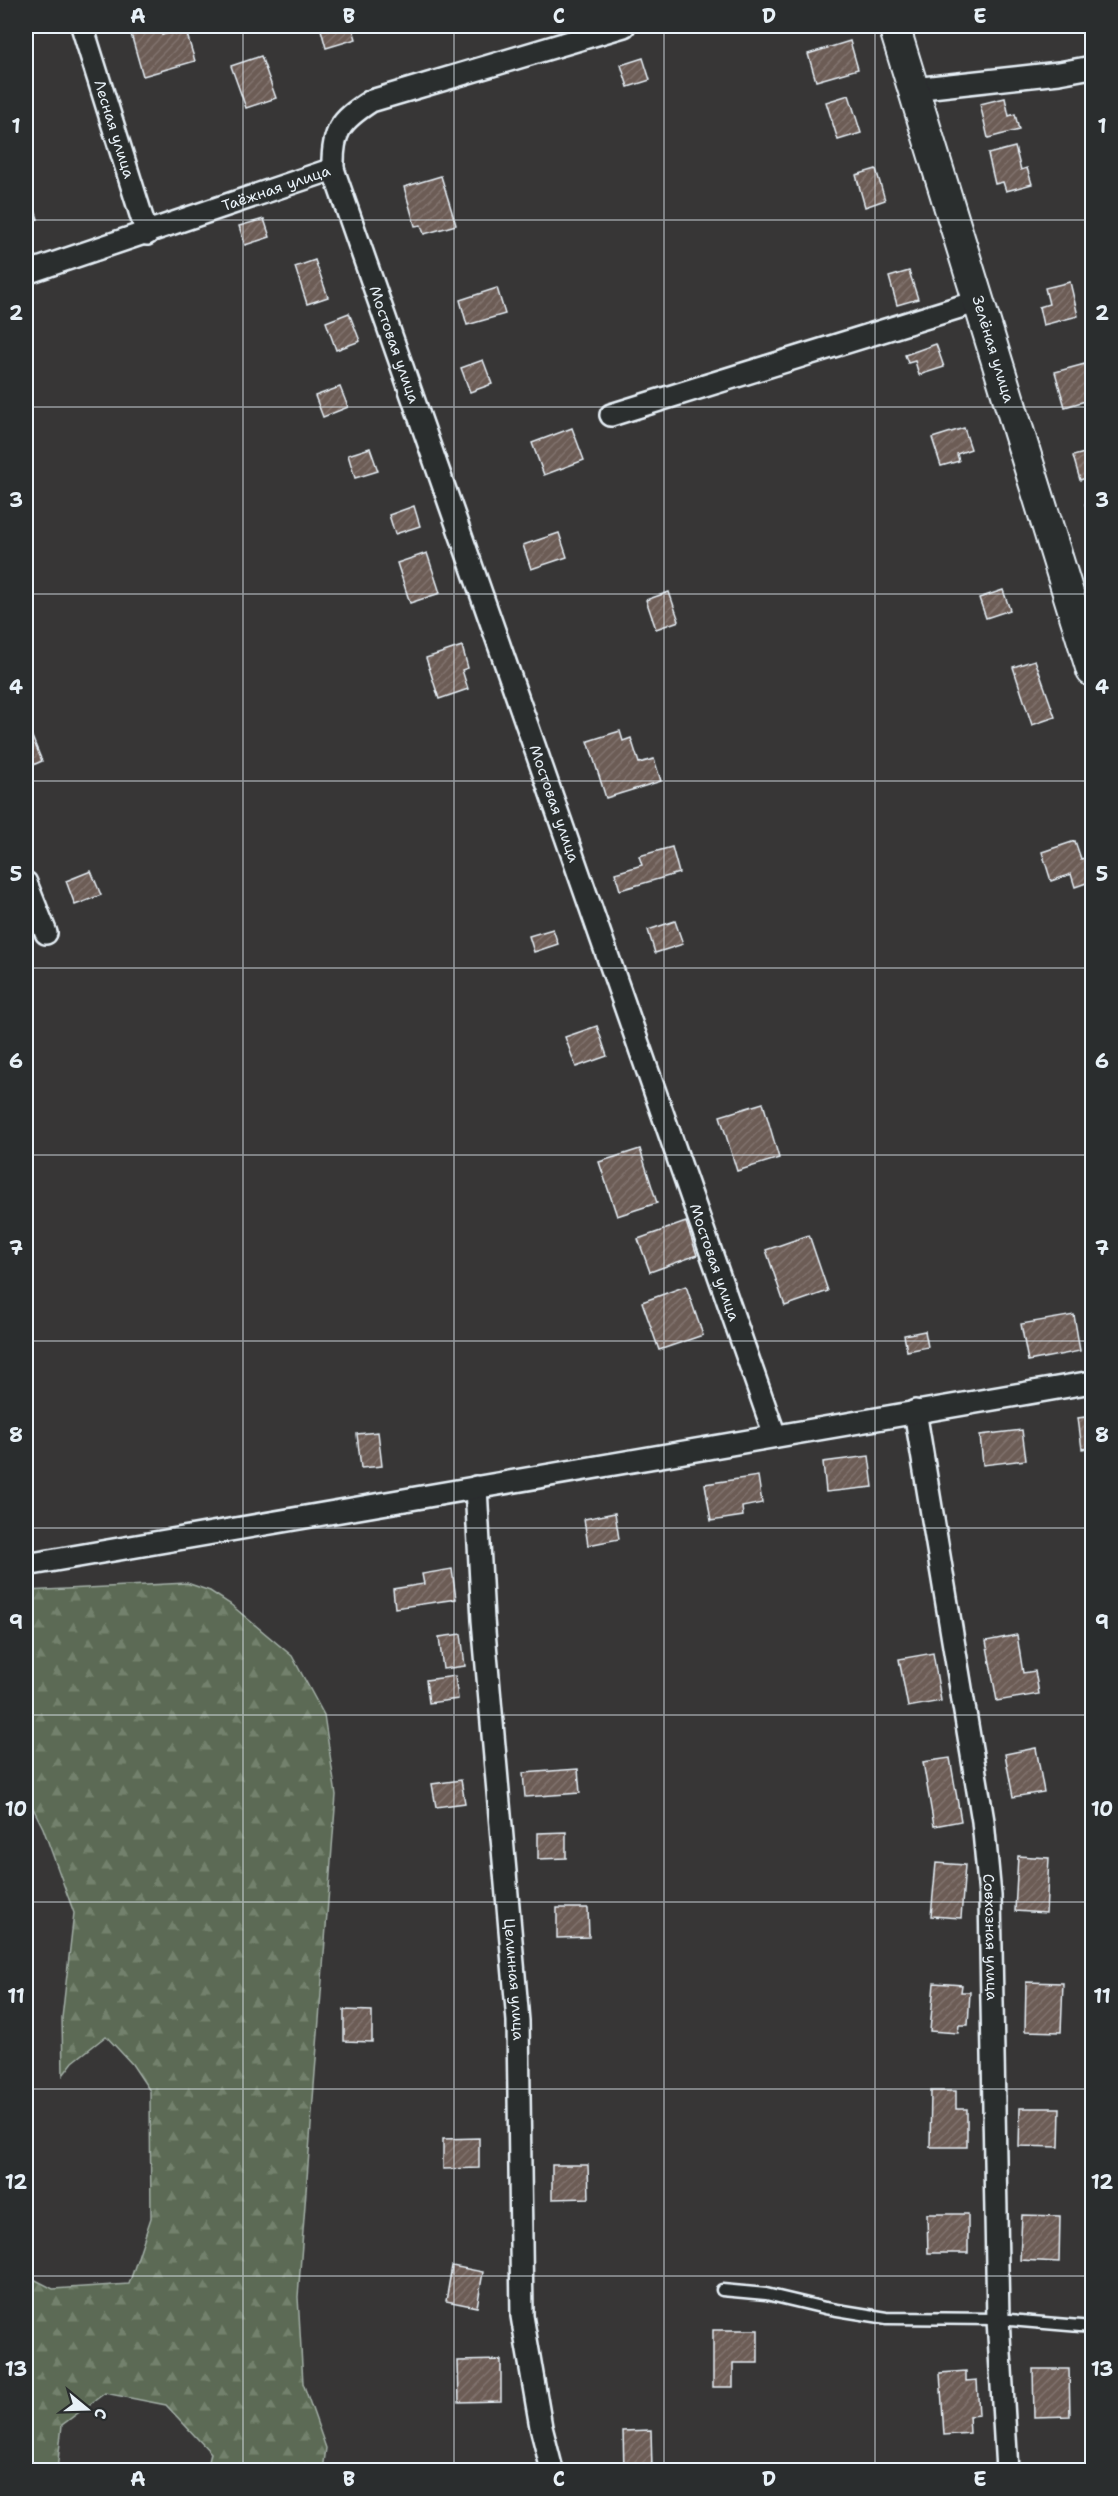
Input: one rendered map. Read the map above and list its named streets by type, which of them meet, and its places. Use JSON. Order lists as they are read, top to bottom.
{
  "streets": {
    "main road": ["Зелёная улица"],
    "street": [
      "Лесная улица",
      "Таёжная улица",
      "Мостовая улица",
      "Совхозная улица",
      "Целинная улица"
    ]
  },
  "crossings": [
    ["Лесная улица", "Таёжная улица"],
    ["Таёжная улица", "Мостовая улица"]
  ],
  "north": "right",
  "grid": {
    "columns": [
      "A",
      "B",
      "C",
      "D",
      "E"
    ],
    "rows": [
      "1",
      "2",
      "3",
      "4",
      "5",
      "6",
      "7",
      "8",
      "9",
      "10",
      "11",
      "12",
      "13"
    ]
  }
}
